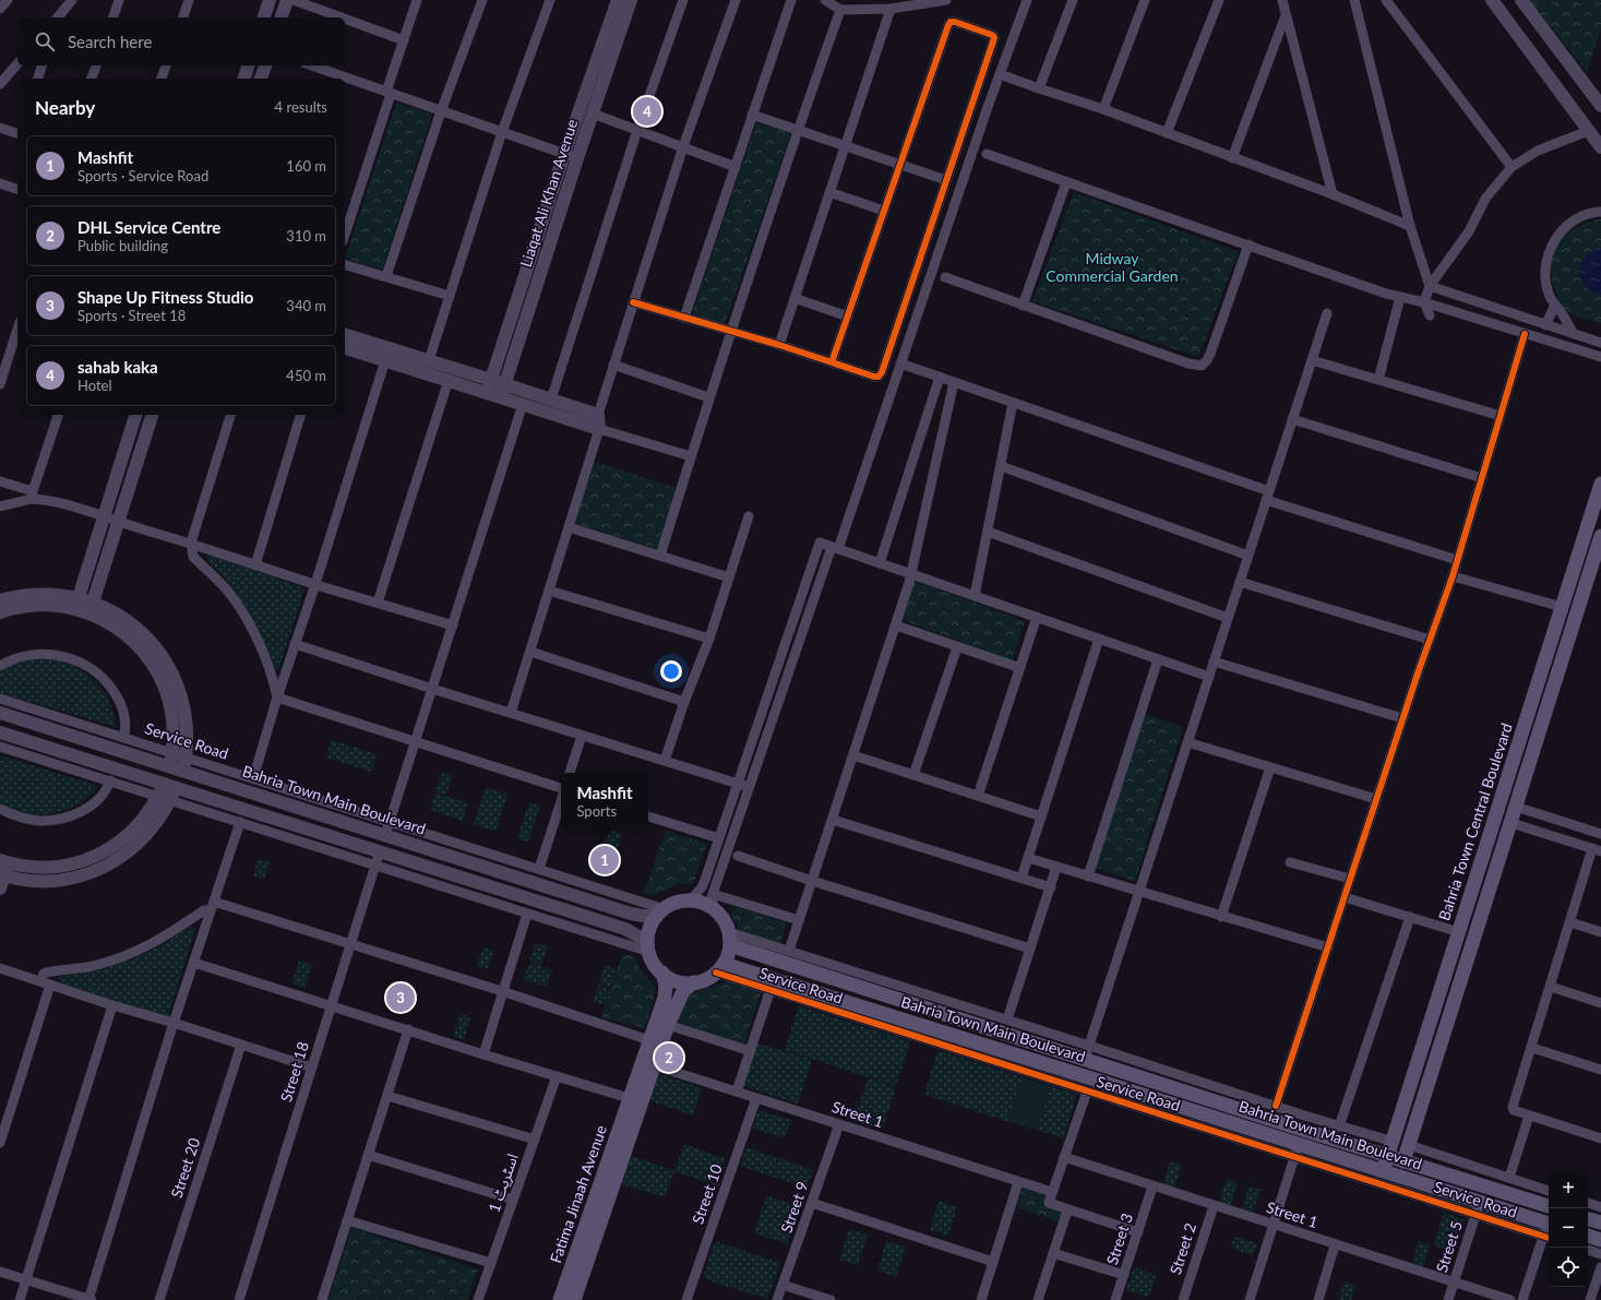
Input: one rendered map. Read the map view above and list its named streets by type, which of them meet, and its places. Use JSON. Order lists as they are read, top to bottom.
{
  "streets": {
    "main road": ["Bahria Town Main Boulevard", "Bahria Town Central Boulevard", "Fatima Jinaah Avenue"],
    "street": [
      "Liaqat Ali Khan Avenue",
      "Service Road",
      "Street 18",
      "Street 1",
      "Street 20",
      "اسٹریٹ 1",
      "Street 10",
      "Street 9",
      "Street 3",
      "Street 5",
      "Street 2"
    ]
  },
  "crossings": [
    ["Service Road", "Bahria Town Main Boulevard"],
    ["Service Road", "Fatima Jinaah Avenue"],
    ["Service Road", "Street 5"],
    ["Bahria Town Main Boulevard", "Bahria Town Central Boulevard"],
    ["Bahria Town Main Boulevard", "Fatima Jinaah Avenue"],
    ["Bahria Town Main Boulevard", "Street 5"],
    ["Street 1", "Fatima Jinaah Avenue"],
    ["Street 1", "Street 10"],
    ["Street 1", "Street 9"],
    ["Street 1", "Street 3"],
    ["Street 1", "Street 5"],
    ["Street 1", "Street 2"]
  ],
  "parks": ["Midway Commercial Garden"],
  "page": {
    "search": "Search here",
    "heading": ["Nearby", "4 results"],
    "pins": [
      "4",
      "1",
      "3",
      "2"
    ],
    "list": [
      {
        "mark": "1",
        "name": "Mashfit",
        "note": "Sports · Service Road",
        "value": "160 m"
      },
      {
        "mark": "2",
        "name": "DHL Service Centre",
        "note": "Public building",
        "value": "310 m"
      },
      {
        "mark": "3",
        "name": "Shape Up Fitness Studio",
        "note": "Sports · Street 18",
        "value": "340 m"
      },
      {
        "mark": "4",
        "name": "sahab kaka",
        "note": "Hotel",
        "value": "450 m"
      }
    ],
    "popup": ["Mashfit", "Sports"],
    "map_buttons": ["+", "−"]
  }
}
